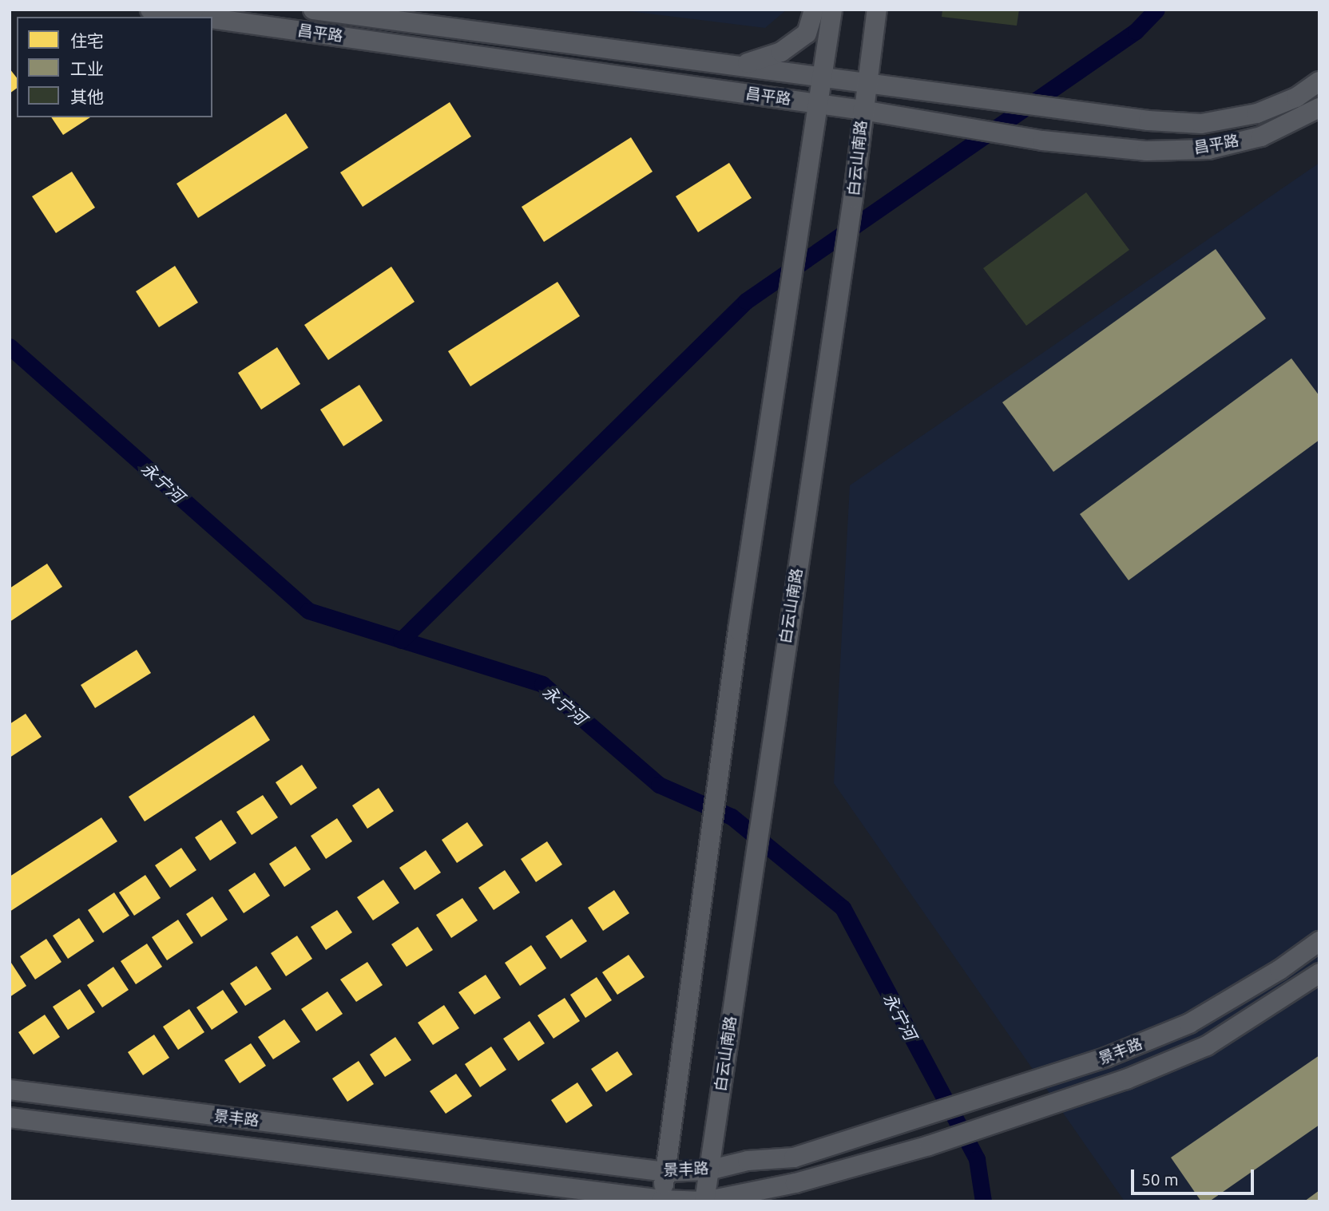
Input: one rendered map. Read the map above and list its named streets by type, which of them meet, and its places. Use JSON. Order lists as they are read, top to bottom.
{
  "streets": {
    "main road": ["昌平路", "白云山南路", "景丰路"]
  },
  "crossings": [
    ["昌平路", "白云山南路"],
    ["白云山南路", "景丰路"]
  ],
  "water": ["永宁河"],
  "legend": ["住宅", "工业", "其他"],
  "scale_bar": "50 m"
}
